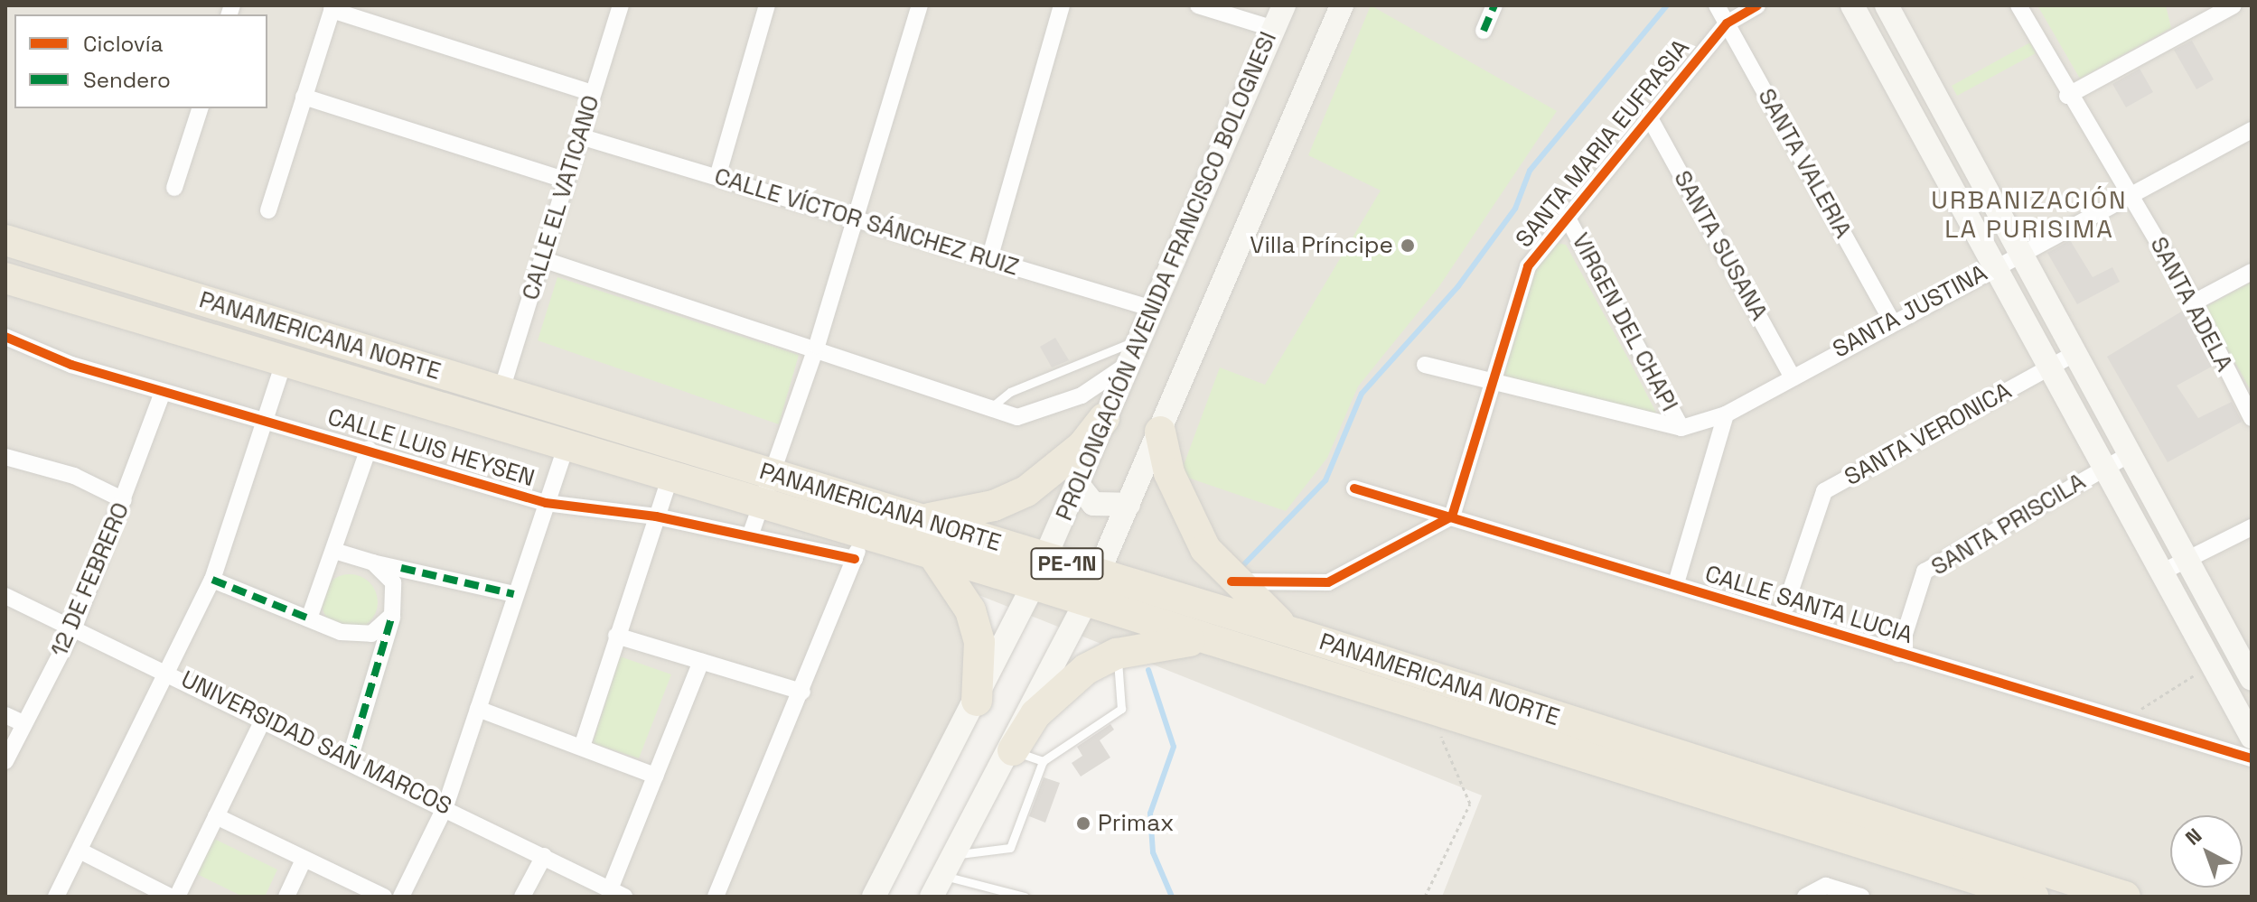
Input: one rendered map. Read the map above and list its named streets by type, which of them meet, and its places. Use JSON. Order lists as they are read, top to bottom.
{
  "streets": {
    "highway": ["PANAMERICANA NORTE", "PE-1N"],
    "main road": ["PROLONGACIÓN AVENIDA FRANCISCO BOLOGNESI"],
    "street": [
      "SANTA MARIA EUFRASIA",
      "SANTA VALERIA",
      "CALLE EL VATICANO",
      "CALLE VÍCTOR SÁNCHEZ RUIZ",
      "SANTA SUSANA",
      "SANTA ADELA",
      "SANTA JUSTINA",
      "VIRGEN DEL CHAPI",
      "SANTA VERONICA",
      "CALLE LUIS HEYSEN",
      "SANTA PRISCILA",
      "12 DE FEBRERO",
      "CALLE SANTA LUCIA",
      "UNIVERSIDAD SAN MARCOS"
    ]
  },
  "crossings": [
    ["SANTA MARIA EUFRASIA", "SANTA VALERIA"],
    ["SANTA MARIA EUFRASIA", "SANTA SUSANA"],
    ["SANTA MARIA EUFRASIA", "VIRGEN DEL CHAPI"],
    ["SANTA MARIA EUFRASIA", "CALLE SANTA LUCIA"],
    ["SANTA VALERIA", "SANTA JUSTINA"],
    ["CALLE EL VATICANO", "CALLE VÍCTOR SÁNCHEZ RUIZ"],
    ["CALLE EL VATICANO", "PANAMERICANA NORTE"],
    ["CALLE VÍCTOR SÁNCHEZ RUIZ", "PROLONGACIÓN AVENIDA FRANCISCO BOLOGNESI"],
    ["SANTA SUSANA", "SANTA JUSTINA"],
    ["PROLONGACIÓN AVENIDA FRANCISCO BOLOGNESI", "PANAMERICANA NORTE"],
    ["SANTA ADELA", "SANTA JUSTINA"],
    ["SANTA JUSTINA", "VIRGEN DEL CHAPI"],
    ["PANAMERICANA NORTE", "CALLE LUIS HEYSEN"],
    ["SANTA VERONICA", "CALLE SANTA LUCIA"],
    ["CALLE LUIS HEYSEN", "12 DE FEBRERO"],
    ["SANTA PRISCILA", "CALLE SANTA LUCIA"],
    ["12 DE FEBRERO", "UNIVERSIDAD SAN MARCOS"]
  ],
  "districts": ["URBANIZACIÓN LA PURISIMA"],
  "places": ["Villa Príncipe", "Primax"],
  "legend": ["Ciclovía", "Sendero"],
  "north": "top left"
}
